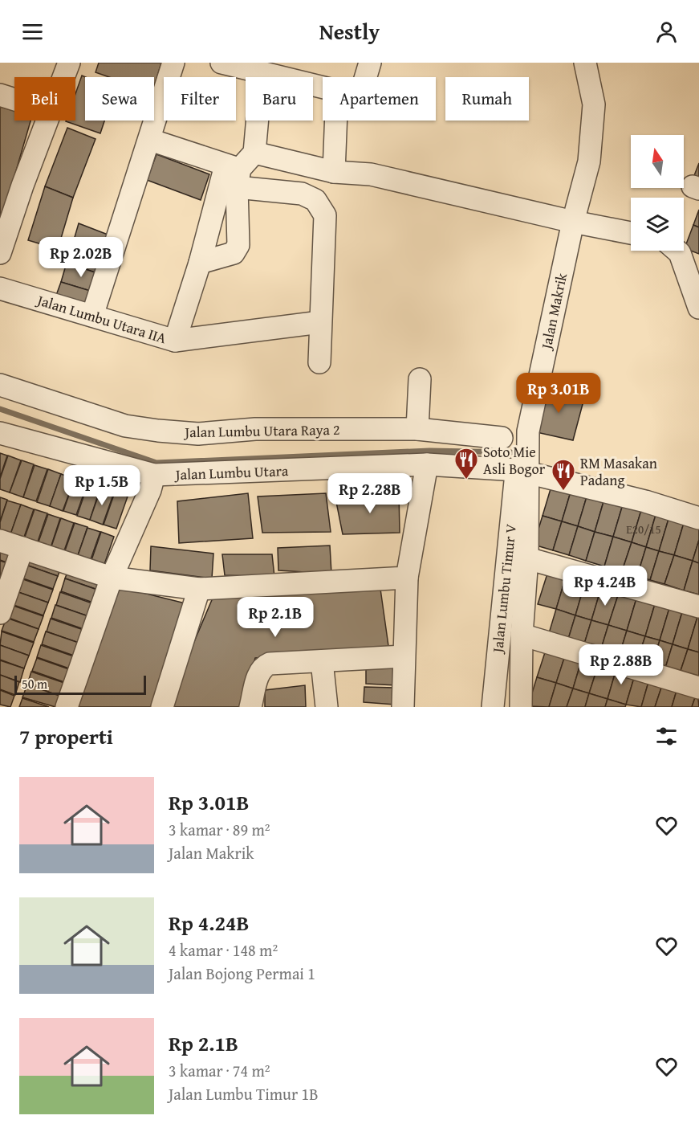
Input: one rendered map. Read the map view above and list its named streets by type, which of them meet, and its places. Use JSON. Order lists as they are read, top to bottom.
{
  "streets": {
    "street": [
      "Jalan Makrik",
      "Jalan Lumbu Utara IIA",
      "Jalan Lumbu Utara Raya 2",
      "Jalan Lumbu Utara",
      "Jalan Lumbu Timur V"
    ]
  },
  "crossings": [
    ["Jalan Makrik", "Jalan Lumbu Utara"],
    ["Jalan Makrik", "Jalan Lumbu Timur V"],
    ["Jalan Lumbu Utara", "Jalan Lumbu Timur V"]
  ],
  "places": {
    "restaurant": ["Soto Mie Asli Bogor", "RM Masakan Padang"]
  },
  "house_numbers": ["E20/15"],
  "scale_bar": "50 m",
  "north": "top",
  "page": {
    "header": "Nestly",
    "chip": [
      "Beli",
      "Sewa",
      "Filter",
      "Baru",
      "Apartemen",
      "Rumah"
    ],
    "price": [
      "Rp 2.02B",
      "Rp 3.01B",
      "Rp 1.5B",
      "Rp 2.28B",
      "Rp 4.24B",
      "Rp 2.1B",
      "Rp 2.88B"
    ],
    "scale": "50 m",
    "heading": "7 properti",
    "list": [
      {
        "name": "Rp 3.01B",
        "note": "3 kamar · 89 m² · Jalan Makrik"
      },
      {
        "name": "Rp 4.24B",
        "note": "4 kamar · 148 m² · Jalan Bojong Permai 1"
      },
      {
        "name": "Rp 2.1B",
        "note": "3 kamar · 74 m² · Jalan Lumbu Timur 1B"
      }
    ]
  }
}
